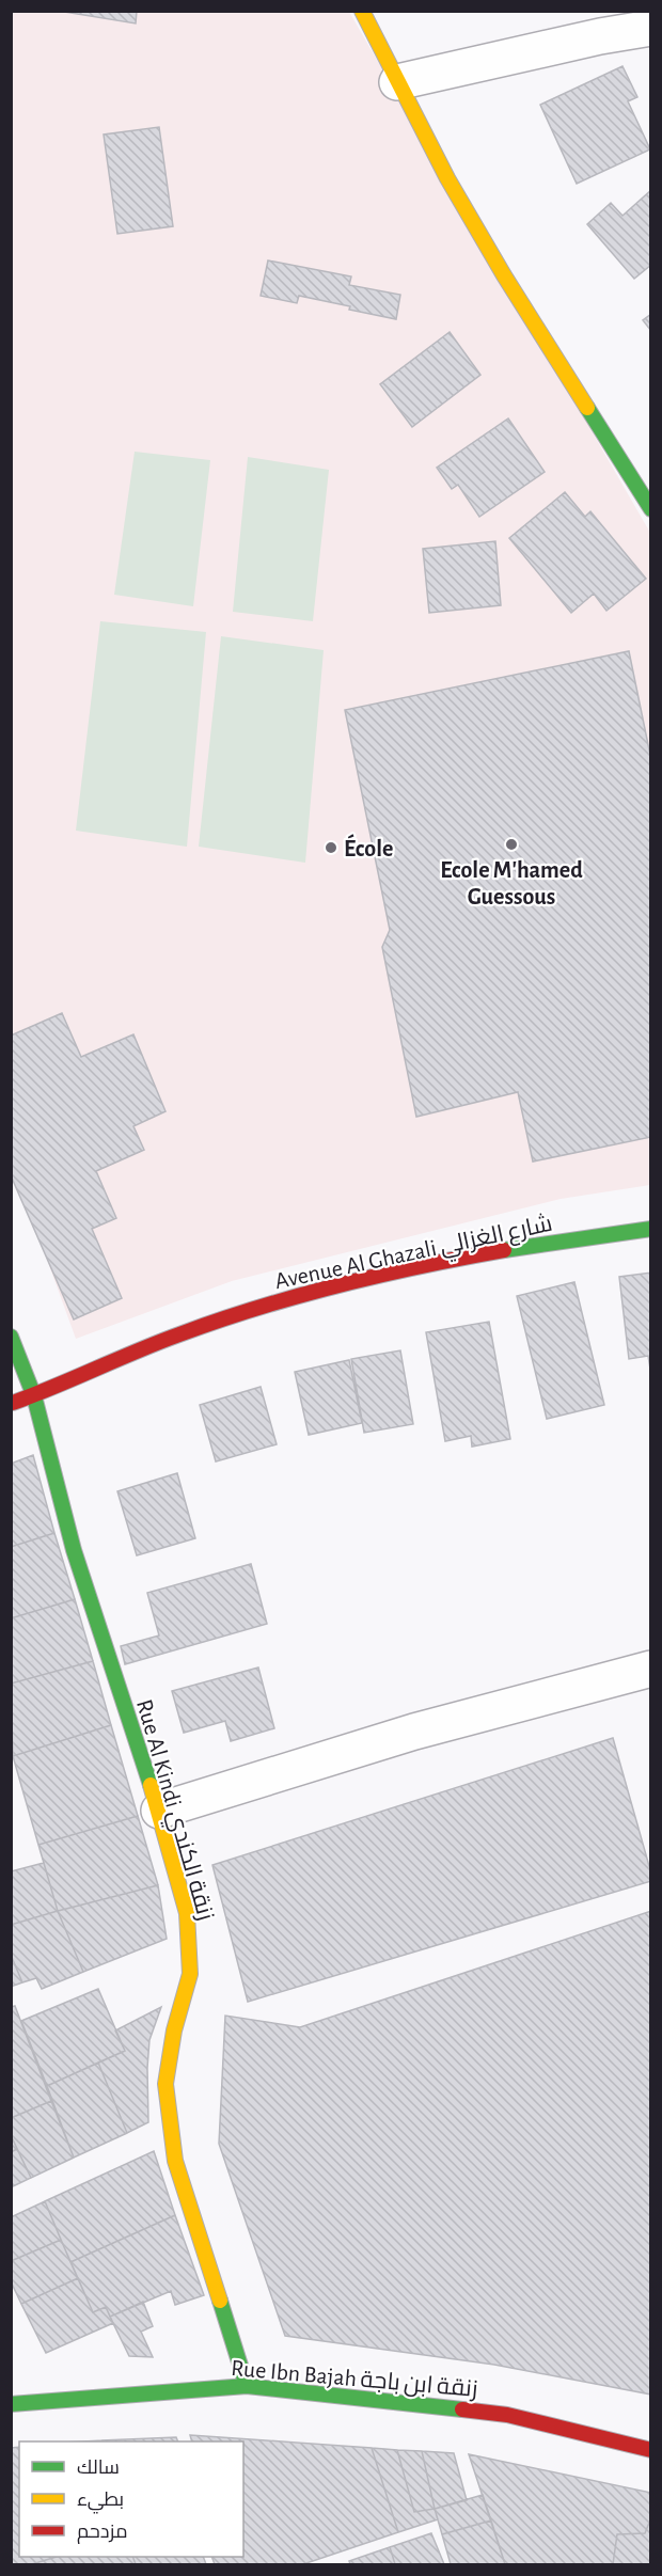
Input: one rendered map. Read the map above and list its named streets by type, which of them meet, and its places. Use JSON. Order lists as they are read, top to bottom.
{
  "streets": {
    "street": ["Avenue Al Ghazali شارع الغزالي", "Rue Al Kindi زنقة الكندي", "Rue Ibn Bajah زنقة ابن باجة"]
  },
  "crossings": [
    ["Avenue Al Ghazali شارع الغزالي", "Rue Al Kindi زنقة الكندي"],
    ["Rue Al Kindi زنقة الكندي", "Rue Ibn Bajah زنقة ابن باجة"]
  ],
  "places": ["Ecole M'hamed Guessous", "École"],
  "legend": ["سالك", "بطيء", "مزدحم"]
}
